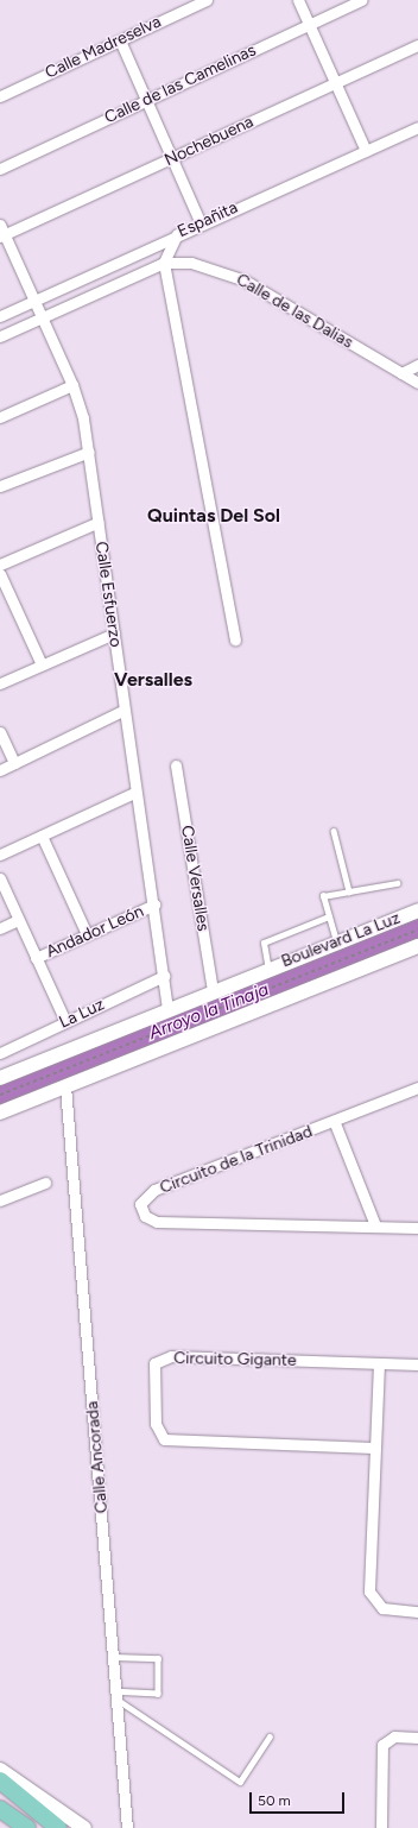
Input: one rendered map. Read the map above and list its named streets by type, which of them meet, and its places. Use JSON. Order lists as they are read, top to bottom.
{
  "streets": {
    "main road": ["Boulevard La Luz"],
    "street": [
      "Calle Madreselva",
      "Calle de las Camelinas",
      "Nochebuena",
      "Españita",
      "Calle de las Dalias",
      "Calle Esfuerzo",
      "Calle Versalles",
      "Andador León",
      "La Luz",
      "Circuito de la Trinidad",
      "Circuito Gigante",
      "Calle Ancorada"
    ]
  },
  "crossings": [
    ["Nochebuena", "Calle Esfuerzo"],
    ["Españita", "Calle Esfuerzo"],
    ["Calle Esfuerzo", "Andador León"],
    ["Calle Esfuerzo", "Boulevard La Luz"],
    ["Calle Esfuerzo", "La Luz"],
    ["Calle Versalles", "Boulevard La Luz"],
    ["Boulevard La Luz", "Calle Ancorada"]
  ],
  "districts": ["Quintas Del Sol", "Versalles"],
  "water": ["Arroyo la Tinaja"],
  "scale_bar": "50 m"
}
